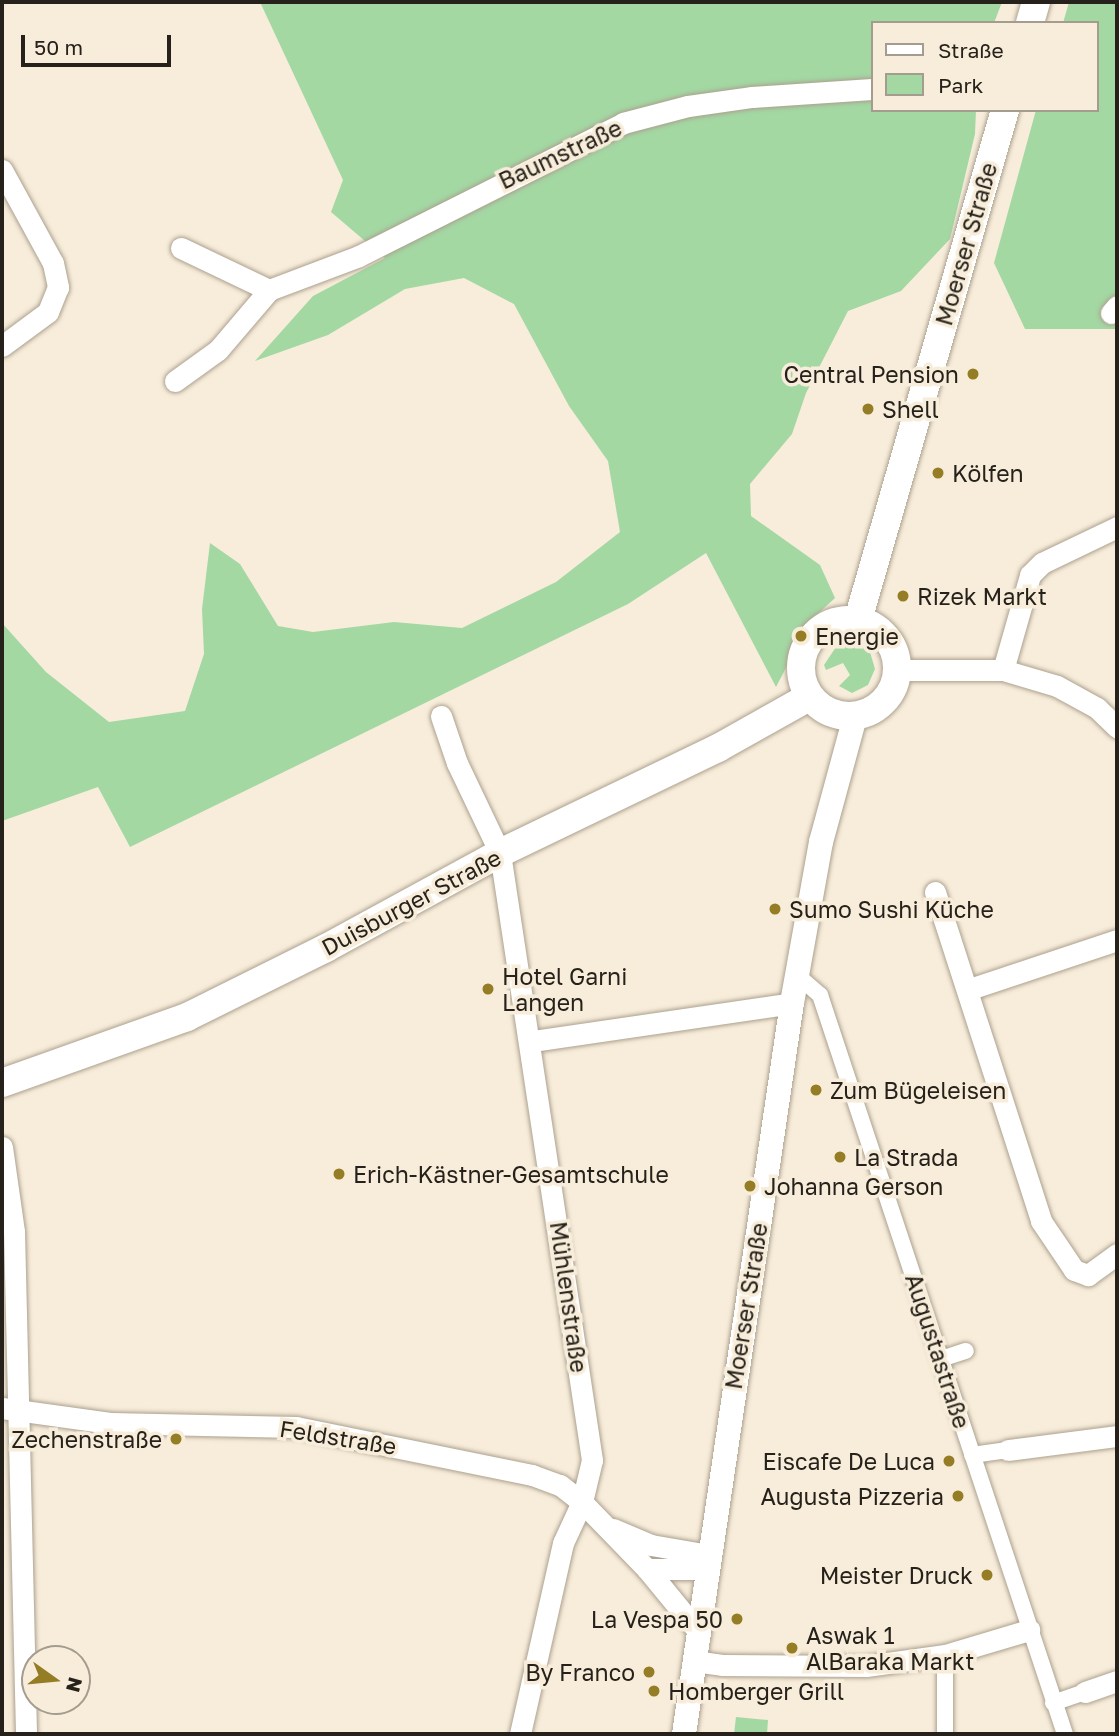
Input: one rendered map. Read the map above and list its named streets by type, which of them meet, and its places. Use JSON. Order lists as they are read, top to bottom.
{
  "streets": {
    "main road": ["Moerser Straße", "Duisburger Straße"],
    "street": [
      "Baumstraße",
      "Mühlenstraße",
      "Augustastraße",
      "Feldstraße"
    ]
  },
  "crossings": [
    ["Moerser Straße", "Duisburger Straße"],
    ["Moerser Straße", "Augustastraße"],
    ["Moerser Straße", "Feldstraße"],
    ["Duisburger Straße", "Mühlenstraße"],
    ["Mühlenstraße", "Feldstraße"]
  ],
  "places": [
    "Central Pension",
    "Shell",
    "Kölfen",
    "Rizek Markt",
    "Energie",
    "Sumo Sushi Küche",
    "Hotel Garni Langen",
    "Zum Bügeleisen",
    "La Strada",
    "Erich-Kästner-Gesamtschule",
    "Johanna Gerson",
    "Zechenstraße",
    "Eiscafe De Luca",
    "Augusta Pizzeria",
    "Meister Druck",
    "La Vespa 50",
    "Aswak 1 AlBaraka Markt",
    "By Franco",
    "Homberger Grill"
  ],
  "legend": ["Straße", "Park"],
  "scale_bar": "50 m",
  "north": "right"
}
